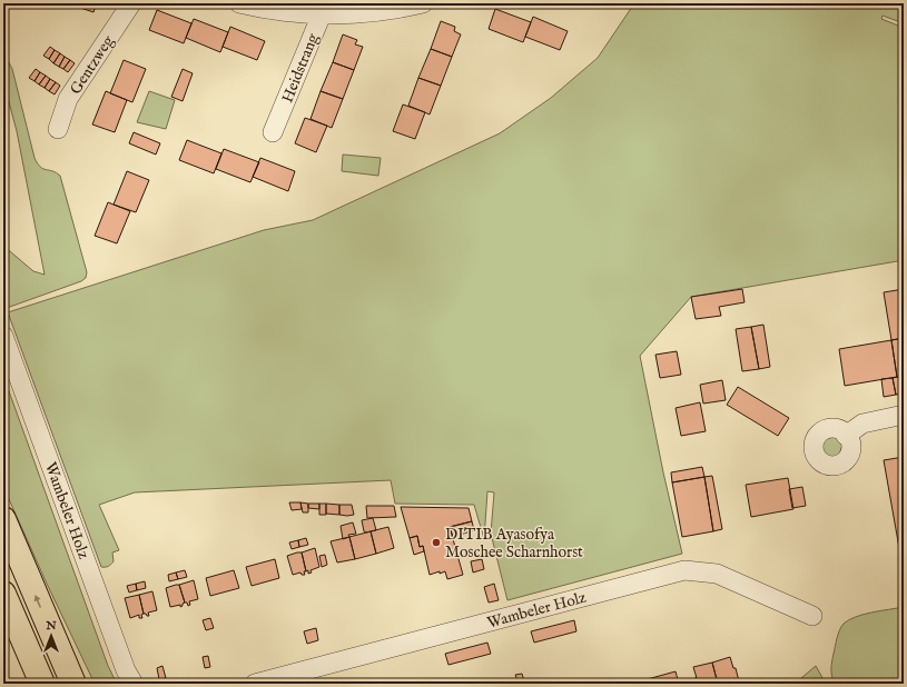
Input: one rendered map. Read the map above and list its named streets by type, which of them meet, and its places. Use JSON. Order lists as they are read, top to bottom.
{
  "streets": {
    "street": ["Gentzweg", "Heidstrang", "Wambeler Holz"]
  },
  "places": ["DITIB Ayasofya Moschee Scharnhorst"],
  "north": "top"
}
